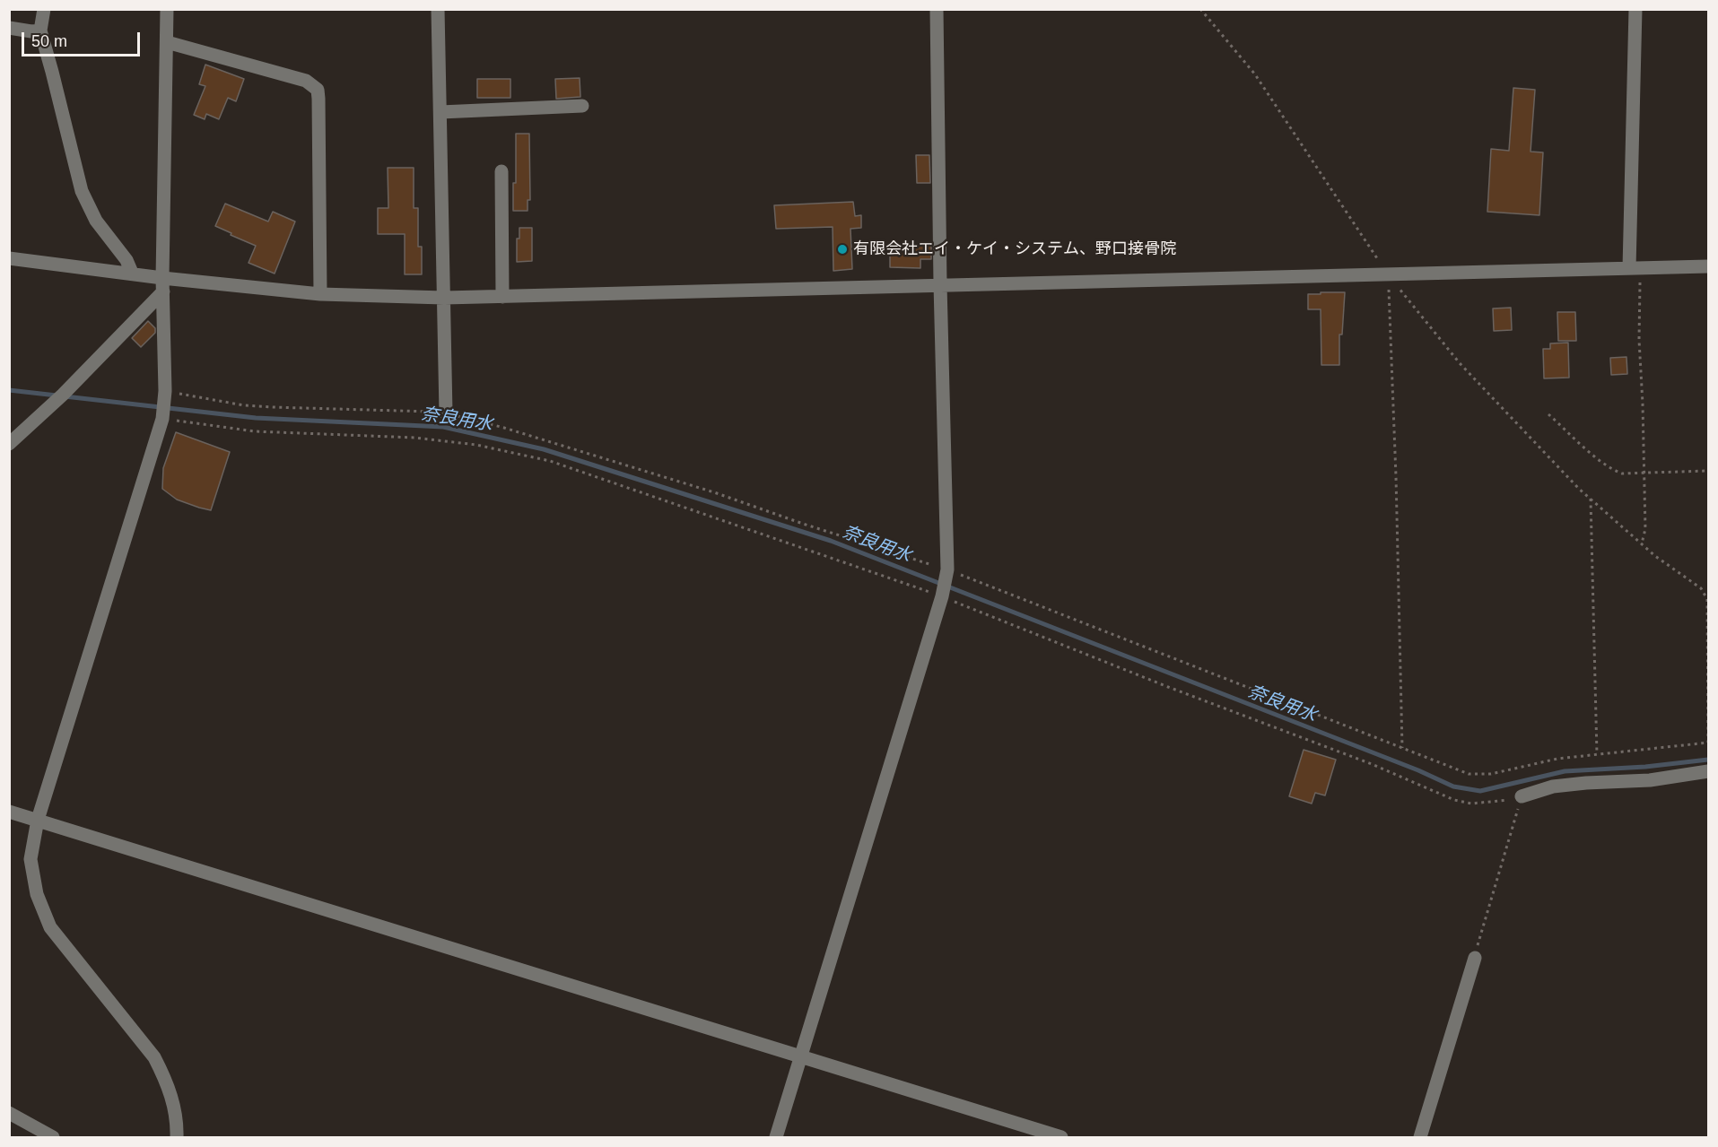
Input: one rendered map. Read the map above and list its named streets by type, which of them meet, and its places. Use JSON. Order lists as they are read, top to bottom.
{
  "water": ["奈良用水"],
  "places": ["有限会社エイ・ケイ・システム、野口接骨院"],
  "scale_bar": "50 m"
}
